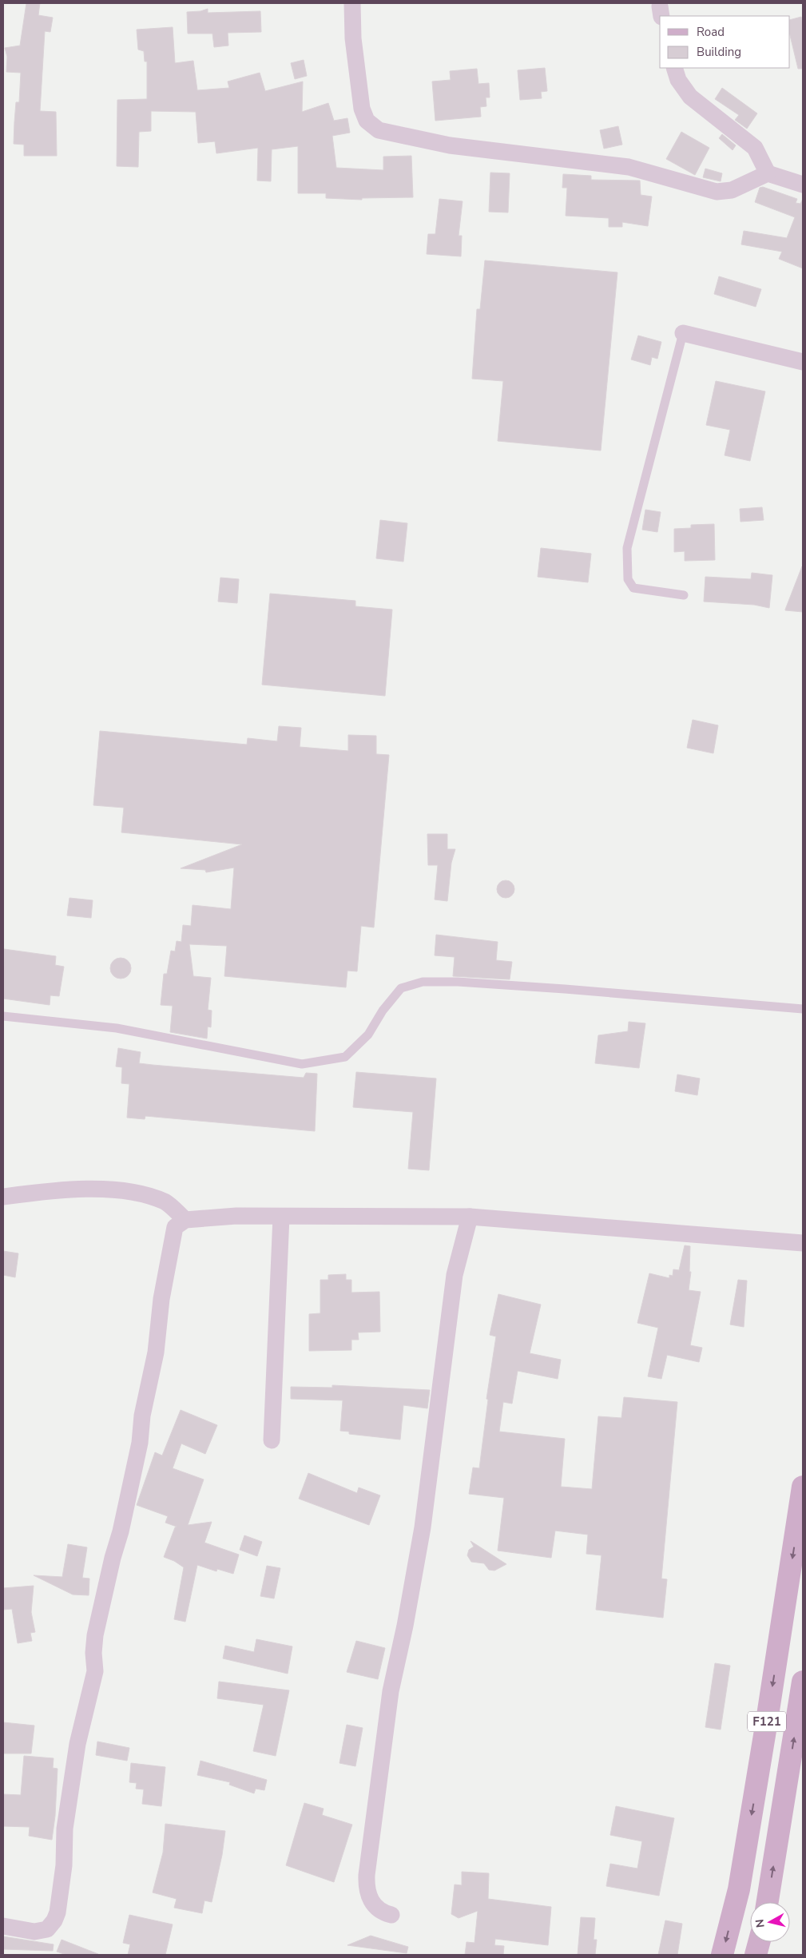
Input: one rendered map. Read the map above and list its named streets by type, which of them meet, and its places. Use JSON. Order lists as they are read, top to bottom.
{
  "streets": {
    "main road": ["F121"]
  },
  "legend": ["Road", "Building"],
  "north": "left"
}
